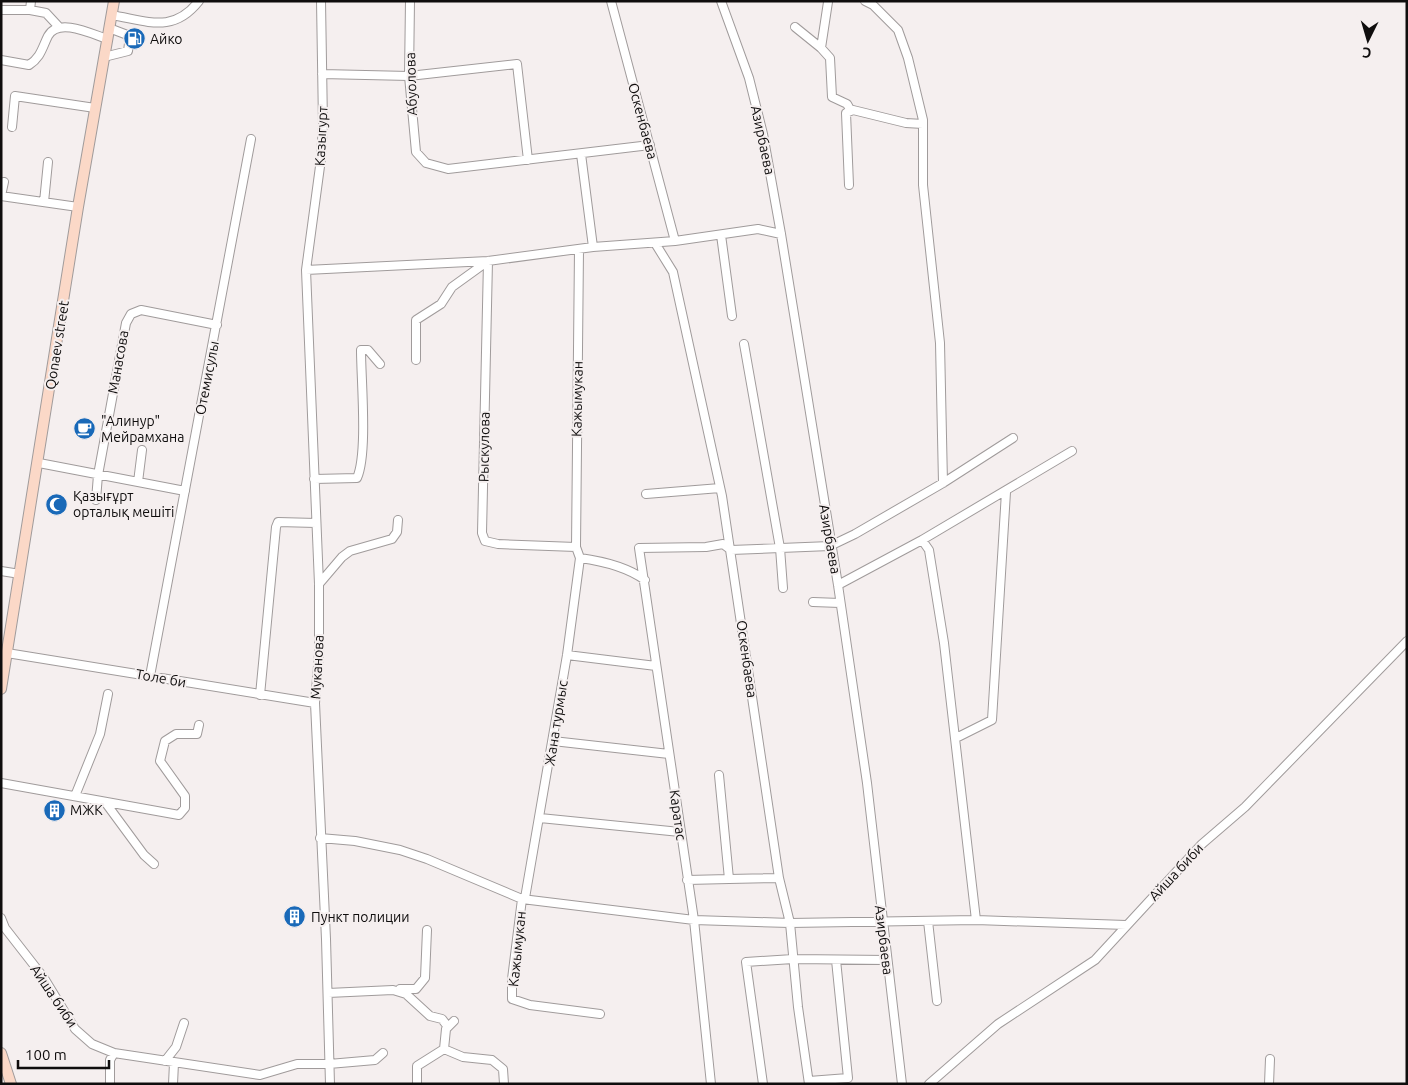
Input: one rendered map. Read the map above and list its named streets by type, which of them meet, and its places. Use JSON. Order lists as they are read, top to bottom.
{
  "streets": {
    "main road": ["Qonaev street"],
    "street": [
      "Абуолова",
      "Оскенбаева",
      "Казыгурт",
      "Азирбаева",
      "Манасова",
      "Отемисулы",
      "Кажымукан",
      "Рыскулова",
      "Муканова",
      "Толе би",
      "Жана турмыс",
      "Каратас",
      "Айша биби"
    ]
  },
  "crossings": [
    ["Оскенбаева", "Каратас"],
    ["Казыгурт", "Муканова"],
    ["Qonaev street", "Толе би"],
    ["Манасова", "Отемисулы"],
    ["Отемисулы", "Толе би"],
    ["Кажымукан", "Рыскулова"],
    ["Кажымукан", "Жана турмыс"],
    ["Рыскулова", "Жана турмыс"],
    ["Муканова", "Толе би"],
    ["Муканова", "Айша биби"]
  ],
  "places": {
    "fuel station": ["Айко"],
    "cafe": ["\"Алинур\" Мейрамхана"],
    "mosque": ["Қазығұрт орталық мешіті"],
    "building": ["МЖК", "Пункт полиции"]
  },
  "scale_bar": "100 m",
  "north": "bottom"
}
